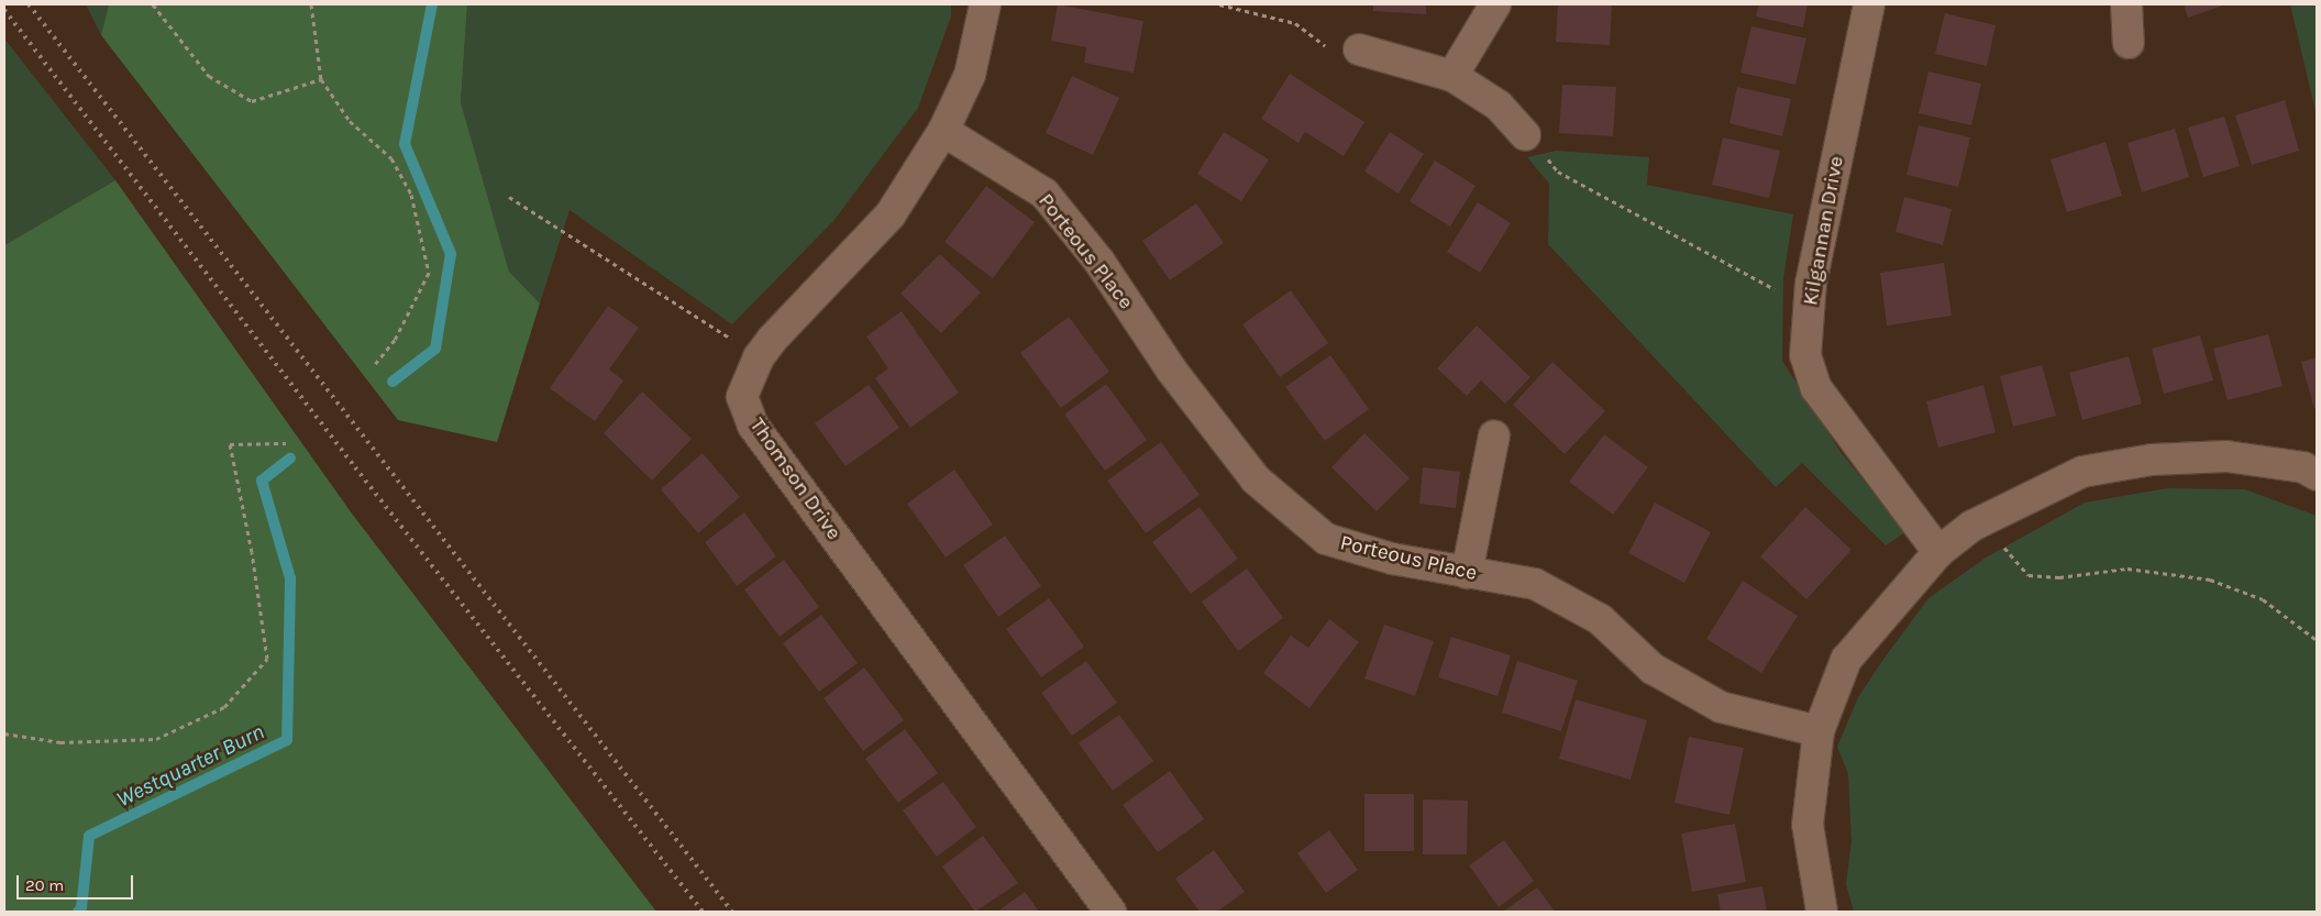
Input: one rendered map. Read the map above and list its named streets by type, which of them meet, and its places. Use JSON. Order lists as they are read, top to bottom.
{
  "streets": {
    "street": ["Kilgannan Drive", "Porteous Place", "Thomson Drive"]
  },
  "crossings": [
    ["Porteous Place", "Thomson Drive"]
  ],
  "water": ["Westquarter Burn"],
  "scale_bar": "20 m"
}
